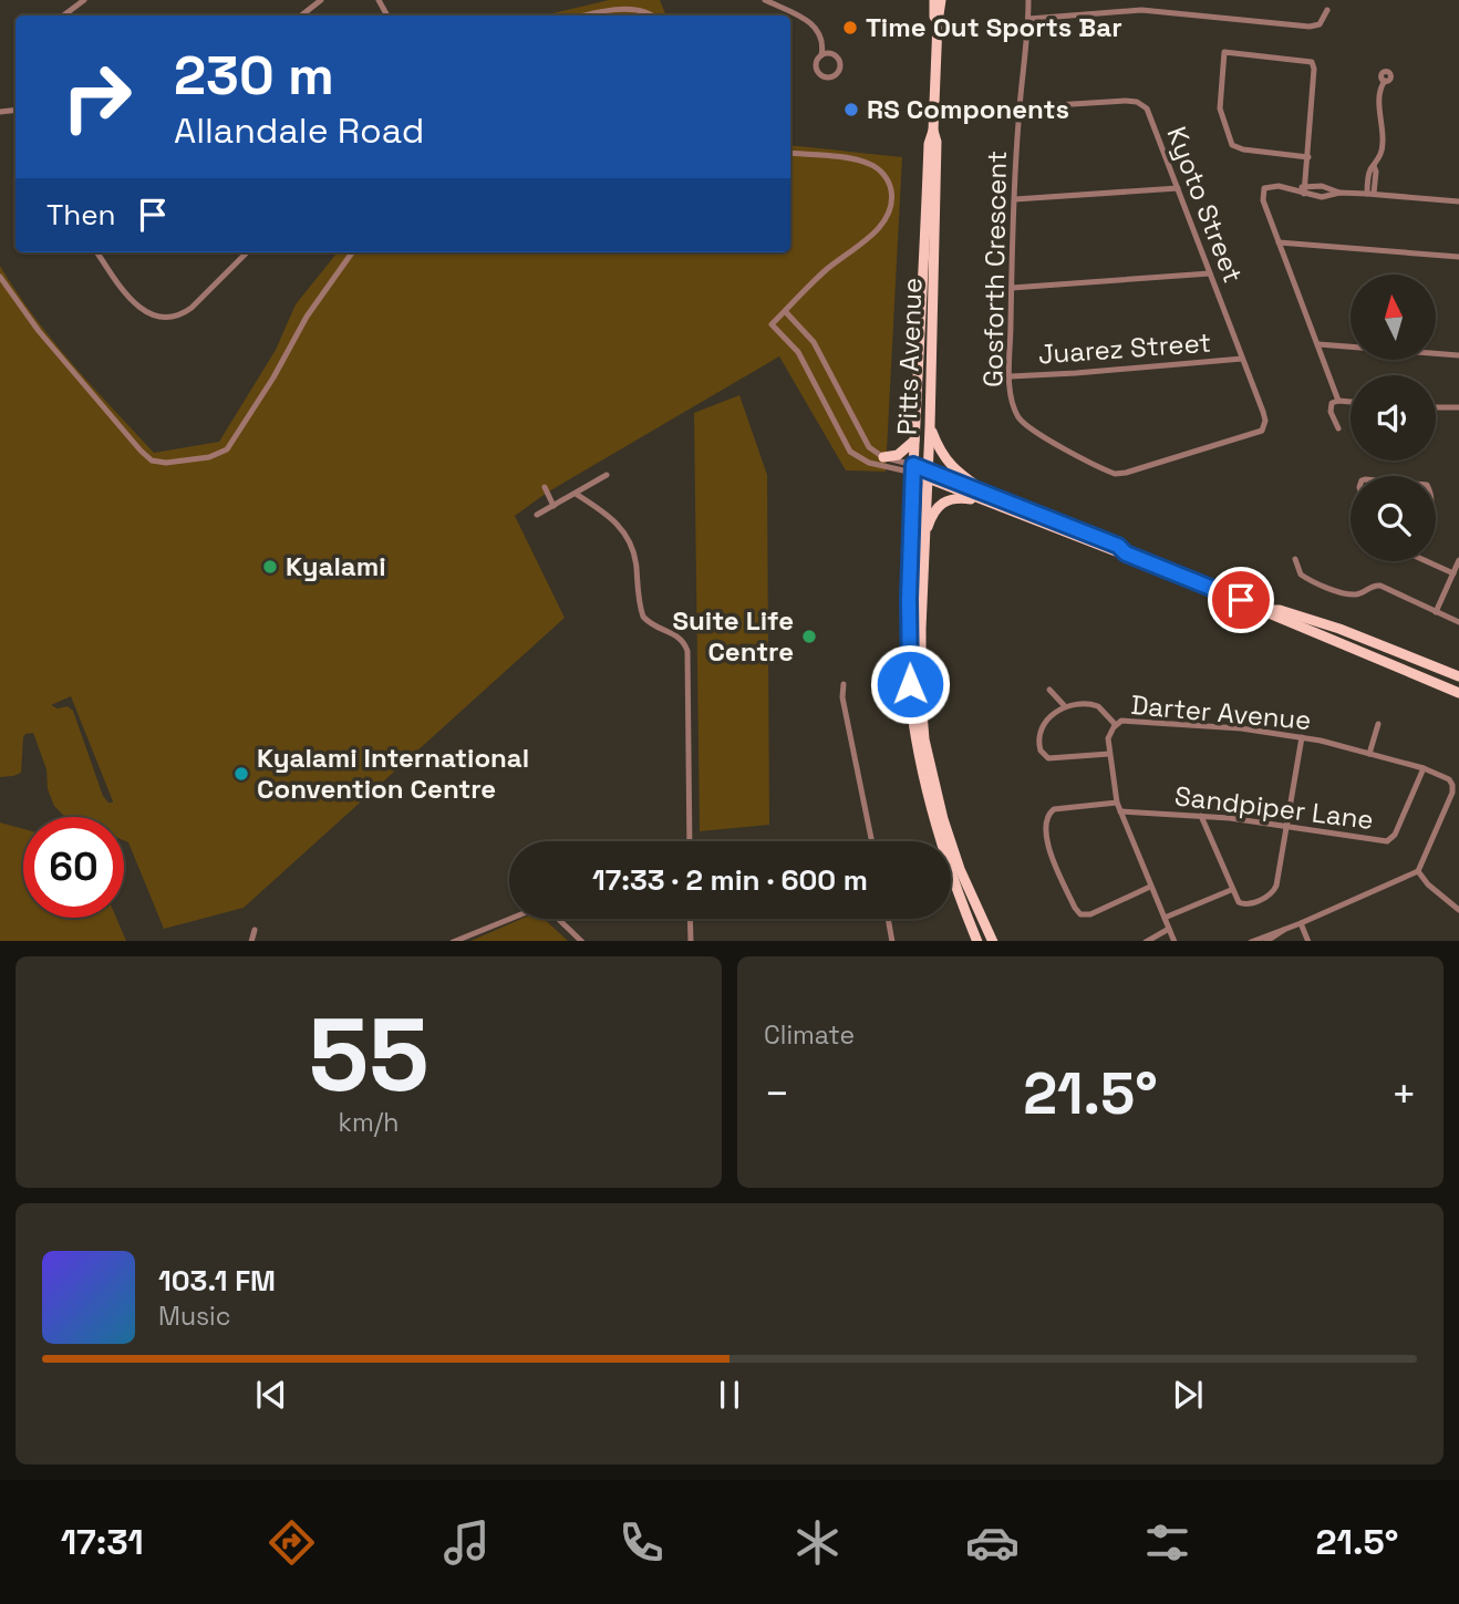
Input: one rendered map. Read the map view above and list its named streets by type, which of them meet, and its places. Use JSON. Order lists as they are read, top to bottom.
{
  "streets": {
    "main road": ["Pitts Avenue"],
    "street": [
      "Kyoto Street",
      "Gosforth Crescent",
      "Juarez Street",
      "Darter Avenue",
      "Sandpiper Lane"
    ]
  },
  "crossings": [
    ["Kyoto Street", "Gosforth Crescent"],
    ["Kyoto Street", "Juarez Street"],
    ["Gosforth Crescent", "Juarez Street"],
    ["Darter Avenue", "Sandpiper Lane"]
  ],
  "places": [
    "Time Out Sports Bar",
    "RS Components",
    "Kyalami",
    "Suite Life Centre",
    "Kyalami International Convention Centre"
  ],
  "north": "top",
  "page": {
    "turn": ["230 m", "Allandale Road"],
    "then": "Then",
    "limit": "60",
    "trip": "17:33 · 2 min · 600 m",
    "tile": [
      ["55", "km/h"],
      "Climate"
    ],
    "heat": ["−", "21.5°", "+"],
    "song": ["103.1 FM", "Music"],
    "tabs": ["17:31", "21.5°"]
  }
}
